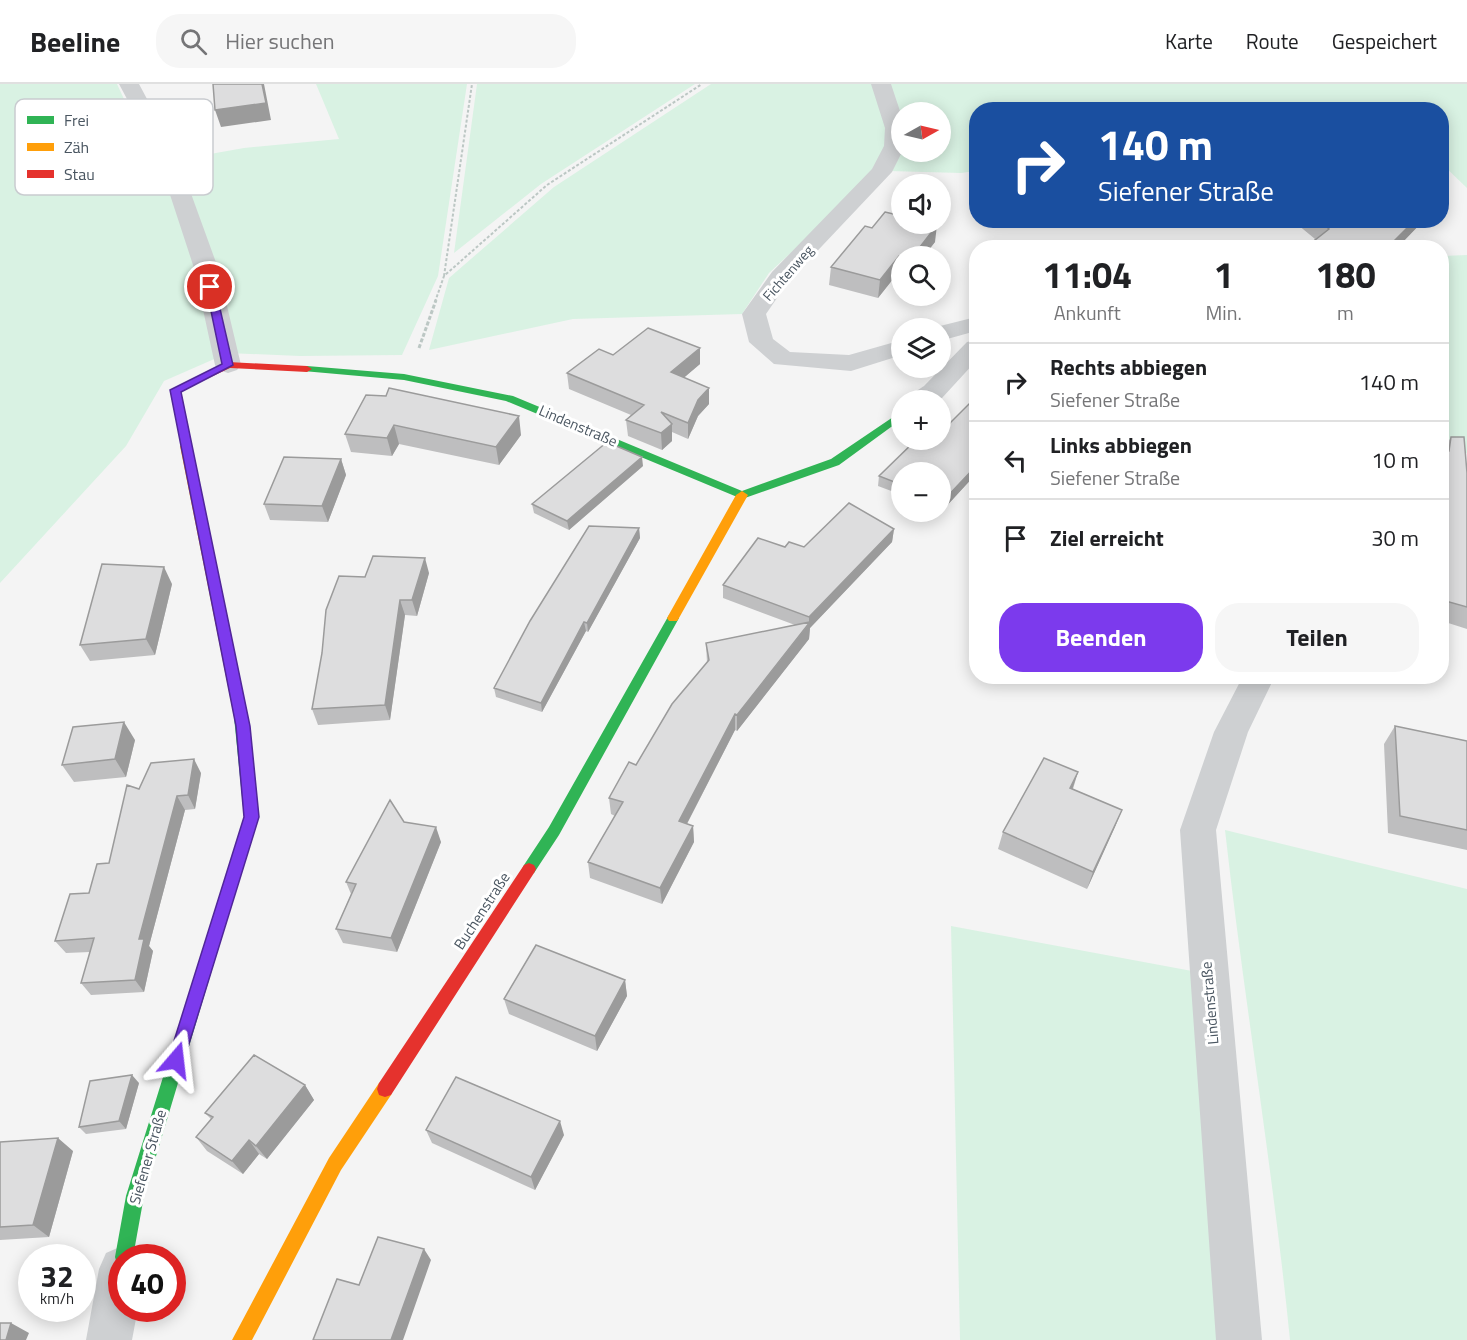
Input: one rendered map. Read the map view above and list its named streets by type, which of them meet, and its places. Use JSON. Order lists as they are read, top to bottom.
{
  "streets": {
    "street": [
      "Fichtenweg",
      "Lindenstraße",
      "Buchenstraße",
      "Siefener Straße"
    ]
  },
  "crossings": [
    ["Lindenstraße", "Buchenstraße"],
    ["Lindenstraße", "Siefener Straße"]
  ],
  "legend": ["Frei", "Zäh", "Stau"],
  "north": "right",
  "page": {
    "header": "Beeline",
    "search": "Hier suchen",
    "nav": ["Karte", "Route", "Gespeichert"],
    "map_buttons": ["+", "−"],
    "turn": ["140 m", "Siefener Straße"],
    "eta": [
      "11:04",
      "Ankunft",
      "1",
      "Min.",
      "180",
      "m"
    ],
    "list": [
      {
        "name": "Rechts abbiegen",
        "note": "Siefener Straße",
        "value": "140 m"
      },
      {
        "name": "Links abbiegen",
        "note": "Siefener Straße",
        "value": "10 m"
      },
      {
        "name": "Ziel erreicht",
        "value": "30 m"
      }
    ],
    "buttons": ["Beenden", "Teilen"],
    "speed": "32 km/h",
    "limit": "40"
  }
}
